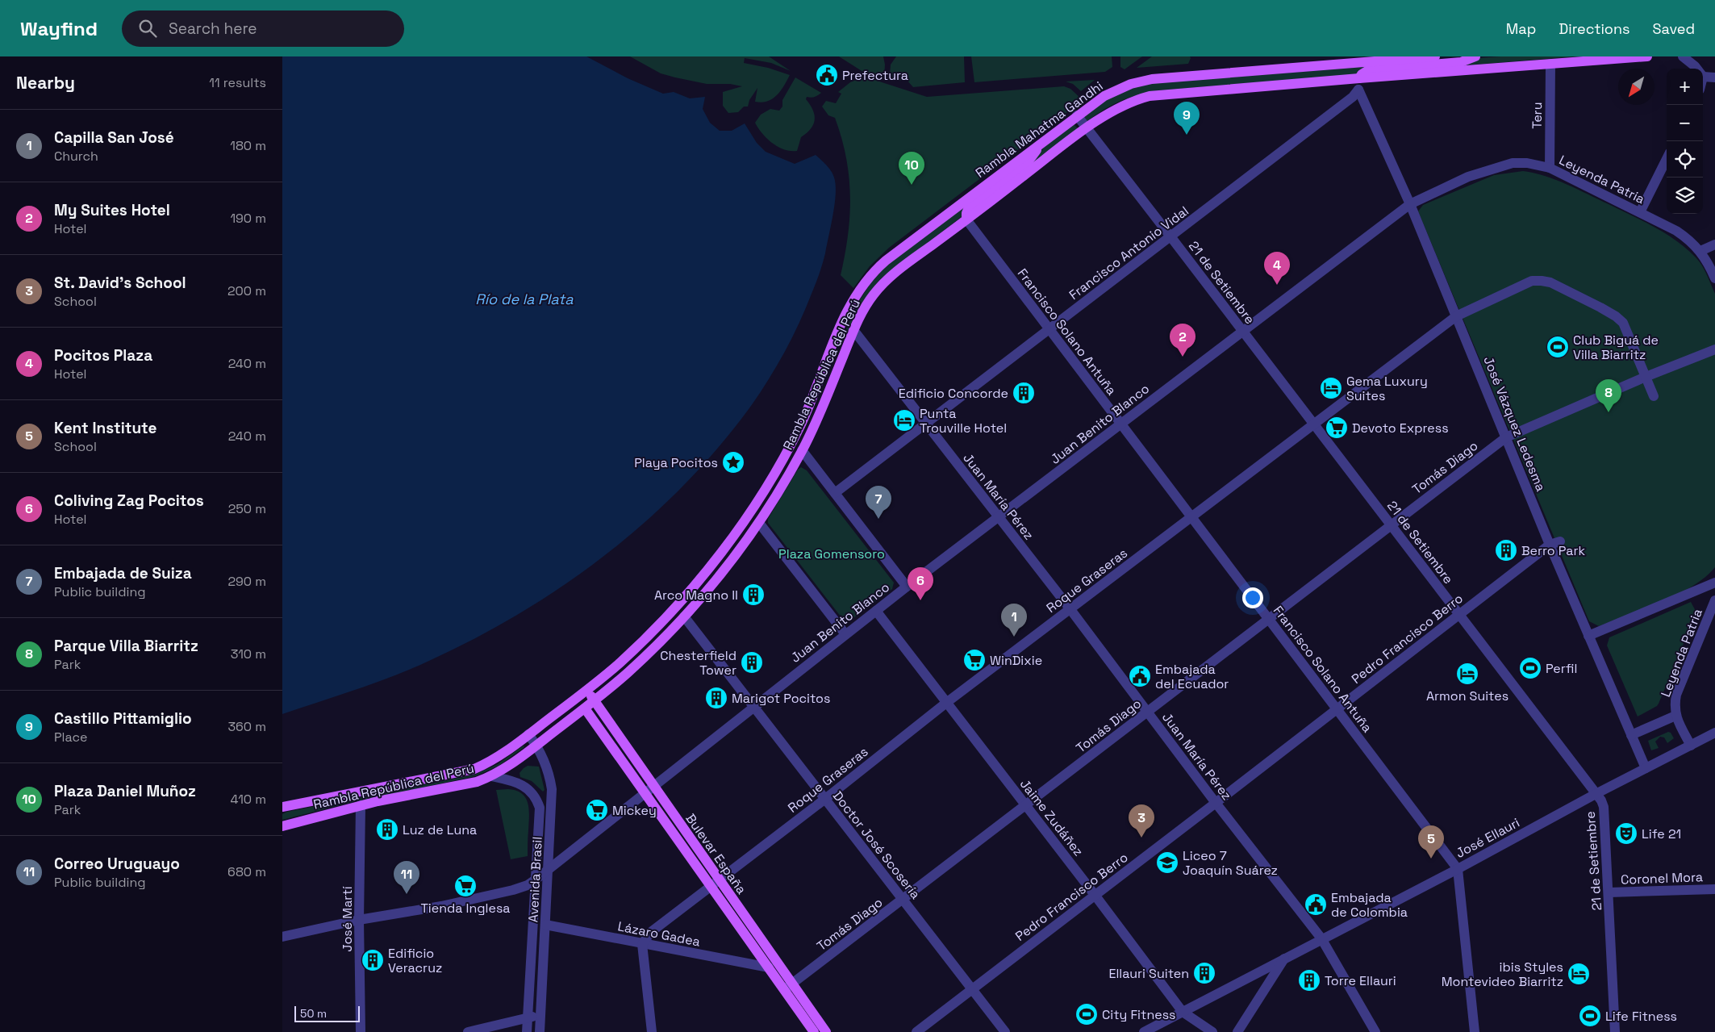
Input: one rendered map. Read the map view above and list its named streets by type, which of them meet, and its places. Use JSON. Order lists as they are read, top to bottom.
{
  "streets": {
    "main road": ["Rambla Mahatma Gandhi", "Rambla República del Perú", "Bulevar España"],
    "street": [
      "Teru",
      "Leyenda Patria",
      "Francisco Antonio Vidal",
      "21 de Setiembre",
      "Francisco Solano Antuña",
      "Juan Benito Blanco",
      "José Vázquez Ledesma",
      "Tomás Diago",
      "Juan María Pérez",
      "Roque Graseras",
      "Pedro Francisco Berro",
      "Jaime Zudáñez",
      "José Ellauri",
      "Doctor José Scosería",
      "Coronel Mora",
      "Avenida Brasil",
      "José Martí",
      "Lázaro Gadea"
    ]
  },
  "crossings": [
    ["Teru", "Leyenda Patria"],
    ["Rambla Mahatma Gandhi", "21 de Setiembre"],
    ["Rambla Mahatma Gandhi", "Rambla República del Perú"],
    ["Leyenda Patria", "Juan Benito Blanco"],
    ["Leyenda Patria", "José Vázquez Ledesma"],
    ["Leyenda Patria", "José Ellauri"],
    ["Francisco Antonio Vidal", "21 de Setiembre"],
    ["Francisco Antonio Vidal", "Francisco Solano Antuña"],
    ["Francisco Antonio Vidal", "José Vázquez Ledesma"],
    ["Francisco Antonio Vidal", "Juan María Pérez"],
    ["21 de Setiembre", "Juan Benito Blanco"],
    ["21 de Setiembre", "Tomás Diago"],
    ["21 de Setiembre", "Roque Graseras"],
    ["21 de Setiembre", "Pedro Francisco Berro"],
    ["21 de Setiembre", "José Ellauri"],
    ["21 de Setiembre", "Coronel Mora"],
    ["Francisco Solano Antuña", "Rambla República del Perú"],
    ["Francisco Solano Antuña", "Juan Benito Blanco"],
    ["Francisco Solano Antuña", "Tomás Diago"],
    ["Francisco Solano Antuña", "Roque Graseras"],
    ["Francisco Solano Antuña", "Pedro Francisco Berro"],
    ["Francisco Solano Antuña", "José Ellauri"],
    ["Rambla República del Perú", "Juan María Pérez"],
    ["Rambla República del Perú", "Doctor José Scosería"],
    ["Rambla República del Perú", "Bulevar España"],
    ["Rambla República del Perú", "Avenida Brasil"],
    ["Rambla República del Perú", "José Martí"],
    ["Juan Benito Blanco", "José Vázquez Ledesma"],
    ["Juan Benito Blanco", "Juan María Pérez"],
    ["Juan Benito Blanco", "Jaime Zudáñez"],
    ["Juan Benito Blanco", "Doctor José Scosería"],
    ["Juan Benito Blanco", "Bulevar España"],
    ["Juan Benito Blanco", "Avenida Brasil"],
    ["Juan Benito Blanco", "José Martí"],
    ["José Vázquez Ledesma", "Tomás Diago"],
    ["José Vázquez Ledesma", "Roque Graseras"],
    ["José Vázquez Ledesma", "Pedro Francisco Berro"],
    ["José Vázquez Ledesma", "José Ellauri"],
    ["Tomás Diago", "Juan María Pérez"],
    ["Tomás Diago", "Roque Graseras"],
    ["Tomás Diago", "Jaime Zudáñez"],
    ["Tomás Diago", "Doctor José Scosería"],
    ["Tomás Diago", "Bulevar España"],
    ["Juan María Pérez", "Roque Graseras"],
    ["Juan María Pérez", "Pedro Francisco Berro"],
    ["Juan María Pérez", "José Ellauri"],
    ["Roque Graseras", "Jaime Zudáñez"],
    ["Roque Graseras", "Doctor José Scosería"],
    ["Roque Graseras", "Bulevar España"],
    ["Roque Graseras", "Lázaro Gadea"],
    ["Pedro Francisco Berro", "Jaime Zudáñez"],
    ["Pedro Francisco Berro", "Doctor José Scosería"],
    ["Jaime Zudáñez", "José Ellauri"],
    ["Bulevar España", "Lázaro Gadea"],
    ["Avenida Brasil", "Lázaro Gadea"]
  ],
  "water": ["Río de la Plata"],
  "parks": ["Plaza Gomensoro"],
  "places": {
    "public building": ["Prefectura", "Embajada del Ecuador", "Embajada de Colombia"],
    "sports": [
      "Club Biguá de Villa Biarritz",
      "Perfil",
      "City Fitness",
      "Life Fitness"
    ],
    "hotel": [
      "Gema Luxury Suites",
      "Punta Trouville Hotel",
      "Armon Suites",
      "ibis Styles Montevideo Biarritz"
    ],
    "building": [
      "Edificio Concorde",
      "Berro Park",
      "Arco Magno II",
      "Chesterfield Tower",
      "Marigot Pocitos",
      "Luz de Luna",
      "Edificio Veracruz",
      "Ellauri Suiten",
      "Torre Ellauri"
    ],
    "supermarket": [
      "Devoto Express",
      "WinDixie",
      "Mickey",
      "Tienda Inglesa"
    ],
    "place": ["Playa Pocitos"],
    "theatre": ["Life 21"],
    "school or university": ["Liceo 7 Joaquín Suárez"]
  },
  "scale_bar": "50 m",
  "north": "bottom left",
  "page": {
    "header": "Wayfind",
    "search": "Search here",
    "nav": ["Map", "Directions", "Saved"],
    "heading": ["Nearby", "11 results"],
    "map_buttons": ["+", "−"],
    "pins": [
      "9",
      "10",
      "4",
      "2",
      "8",
      "7",
      "6",
      "1",
      "3",
      "5",
      "11"
    ],
    "list": [
      {
        "mark": "1",
        "name": "Capilla San José",
        "note": "Church",
        "value": "180 m"
      },
      {
        "mark": "2",
        "name": "My Suites Hotel",
        "note": "Hotel",
        "value": "190 m"
      },
      {
        "mark": "3",
        "name": "St. David's School",
        "note": "School",
        "value": "200 m"
      },
      {
        "mark": "4",
        "name": "Pocitos Plaza",
        "note": "Hotel",
        "value": "240 m"
      },
      {
        "mark": "5",
        "name": "Kent Institute",
        "note": "School",
        "value": "240 m"
      },
      {
        "mark": "6",
        "name": "Coliving Zag Pocitos",
        "note": "Hotel",
        "value": "250 m"
      },
      {
        "mark": "7",
        "name": "Embajada de Suiza",
        "note": "Public building",
        "value": "290 m"
      },
      {
        "mark": "8",
        "name": "Parque Villa Biarritz",
        "note": "Park",
        "value": "310 m"
      },
      {
        "mark": "9",
        "name": "Castillo Pittamiglio",
        "note": "Place",
        "value": "360 m"
      },
      {
        "mark": "10",
        "name": "Plaza Daniel Muñoz",
        "note": "Park",
        "value": "410 m"
      },
      {
        "mark": "11",
        "name": "Correo Uruguayo",
        "note": "Public building",
        "value": "680 m"
      }
    ],
    "scale": "50 m"
  }
}
